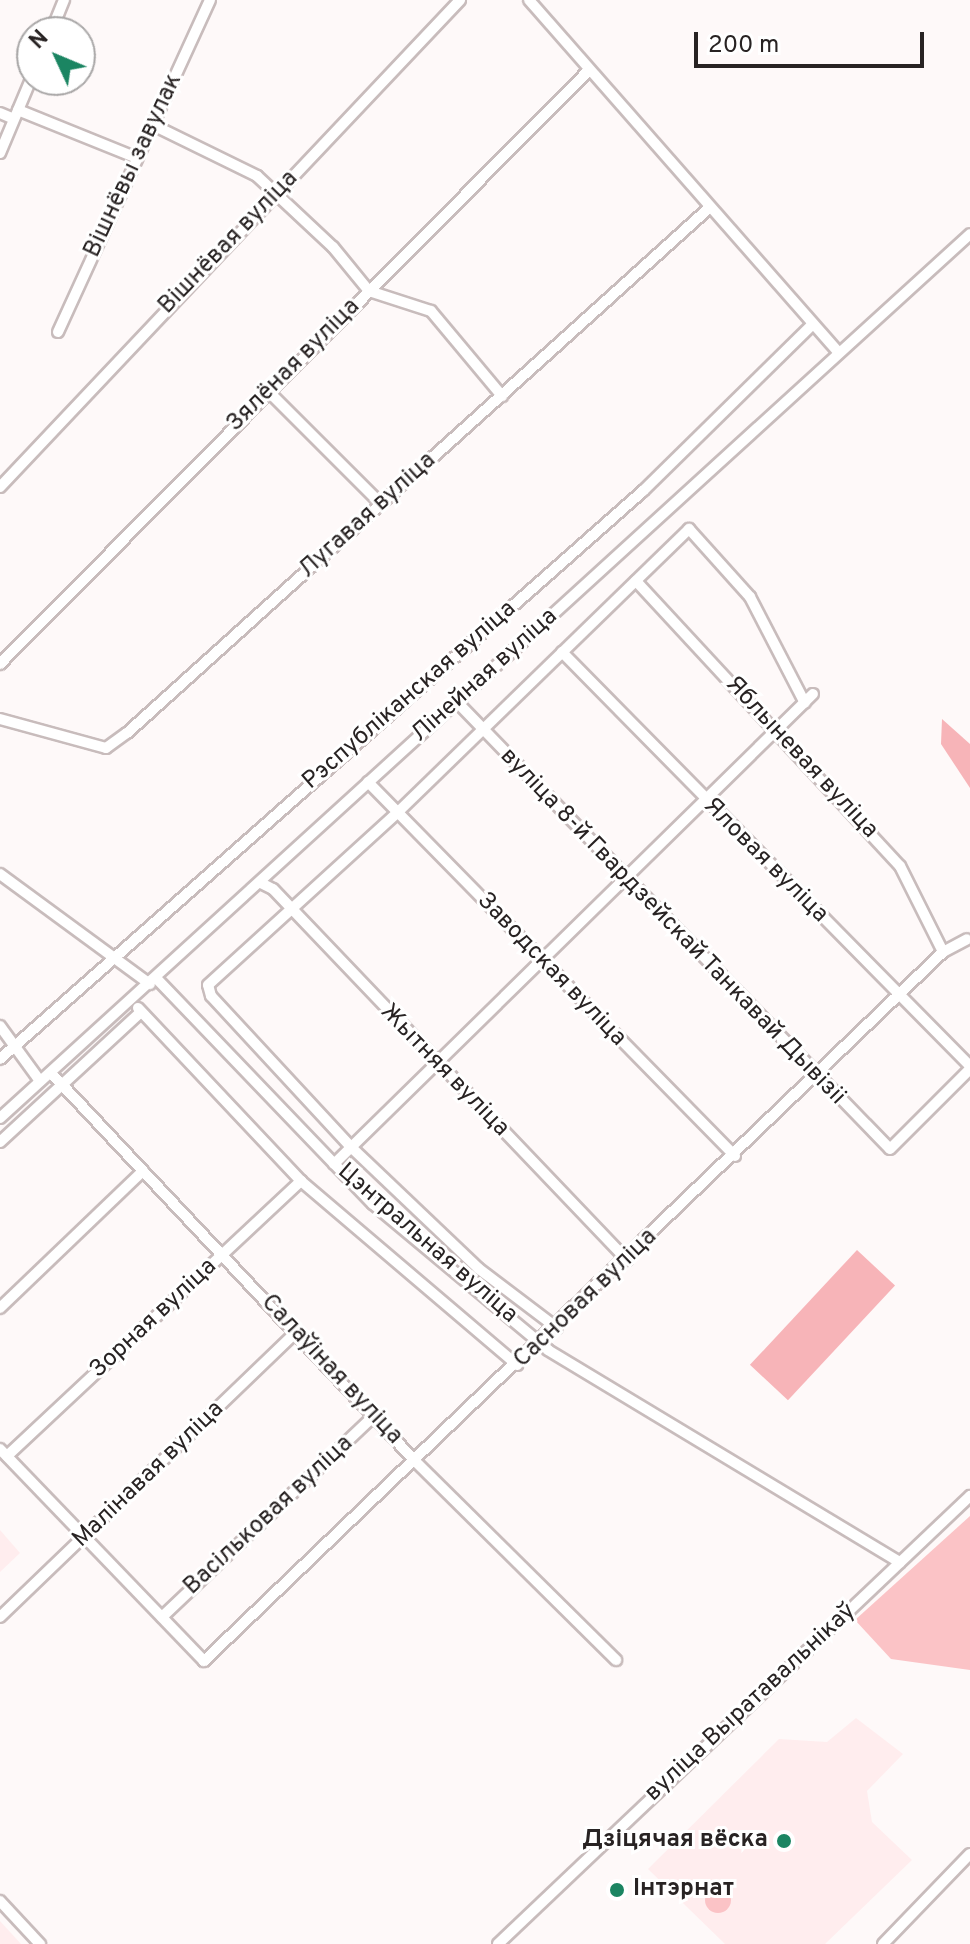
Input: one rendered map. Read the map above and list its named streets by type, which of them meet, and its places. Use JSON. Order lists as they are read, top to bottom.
{
  "streets": {
    "street": [
      "Вішнёвы завулак",
      "Вішнёвая вуліца",
      "Зялёная вуліца",
      "Лугавая вуліца",
      "Лінейная вуліца",
      "Рэспубліканская вуліца",
      "Яблыневая вуліца",
      "Яловая вуліца",
      "вуліца 8-й Гвардзейскай Танкавай Дывізіі",
      "Заводская вуліца",
      "Жытняя вуліца",
      "Цэнтральная вуліца",
      "Сасновая вуліца",
      "Зорная вуліца",
      "Салаўіная вуліца",
      "Малінавая вуліца",
      "Васільковая вуліца",
      "вуліца Выратавальнікаў"
    ]
  },
  "crossings": [
    ["Лінейная вуліца", "вуліца 8-й Гвардзейскай Танкавай Дывізіі"],
    ["Лінейная вуліца", "Заводская вуліца"],
    ["Лінейная вуліца", "Жытняя вуліца"],
    ["Лінейная вуліца", "Цэнтральная вуліца"],
    ["Лінейная вуліца", "Салаўіная вуліца"],
    ["Рэспубліканская вуліца", "Цэнтральная вуліца"],
    ["Яблыневая вуліца", "Сасновая вуліца"],
    ["Яловая вуліца", "вуліца 8-й Гвардзейскай Танкавай Дывізіі"],
    ["Яловая вуліца", "Сасновая вуліца"],
    ["вуліца 8-й Гвардзейскай Танкавай Дывізіі", "Сасновая вуліца"],
    ["Заводская вуліца", "Сасновая вуліца"],
    ["Жытняя вуліца", "Сасновая вуліца"],
    ["Цэнтральная вуліца", "Сасновая вуліца"],
    ["Цэнтральная вуліца", "Зорная вуліца"],
    ["Цэнтральная вуліца", "Салаўіная вуліца"],
    ["Цэнтральная вуліца", "вуліца Выратавальнікаў"],
    ["Сасновая вуліца", "Салаўіная вуліца"],
    ["Сасновая вуліца", "Васільковая вуліца"],
    ["Зорная вуліца", "Салаўіная вуліца"],
    ["Салаўіная вуліца", "Малінавая вуліца"],
    ["Салаўіная вуліца", "Васільковая вуліца"]
  ],
  "places": ["Дзіцячая вёска", "Інтэрнат"],
  "scale_bar": "200 m",
  "north": "top left"
}
